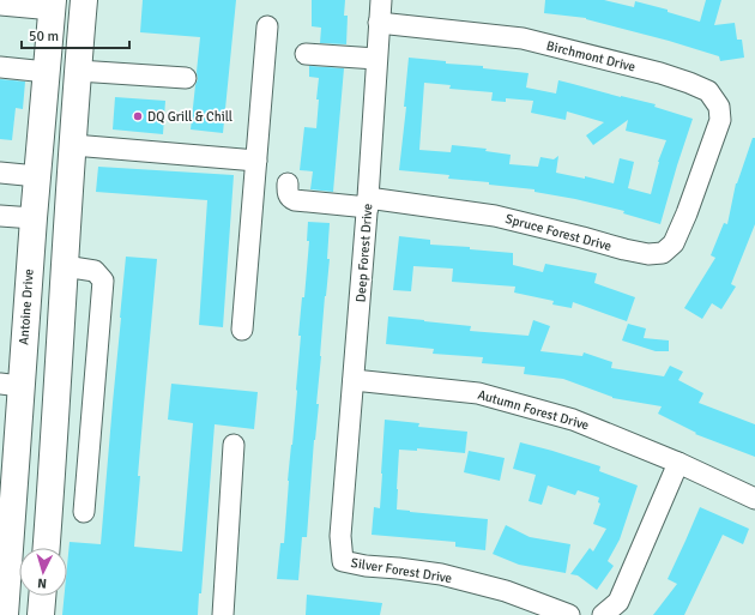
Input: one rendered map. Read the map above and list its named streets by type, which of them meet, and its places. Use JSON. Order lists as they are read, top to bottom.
{
  "streets": {
    "main road": ["Antoine Drive"],
    "street": [
      "Birchmont Drive",
      "Spruce Forest Drive",
      "Deep Forest Drive",
      "Autumn Forest Drive",
      "Silver Forest Drive"
    ]
  },
  "crossings": [
    ["Birchmont Drive", "Spruce Forest Drive"],
    ["Birchmont Drive", "Deep Forest Drive"],
    ["Spruce Forest Drive", "Deep Forest Drive"],
    ["Deep Forest Drive", "Autumn Forest Drive"],
    ["Deep Forest Drive", "Silver Forest Drive"]
  ],
  "places": ["DQ Grill & Chill"],
  "scale_bar": "50 m",
  "north": "bottom"
}
